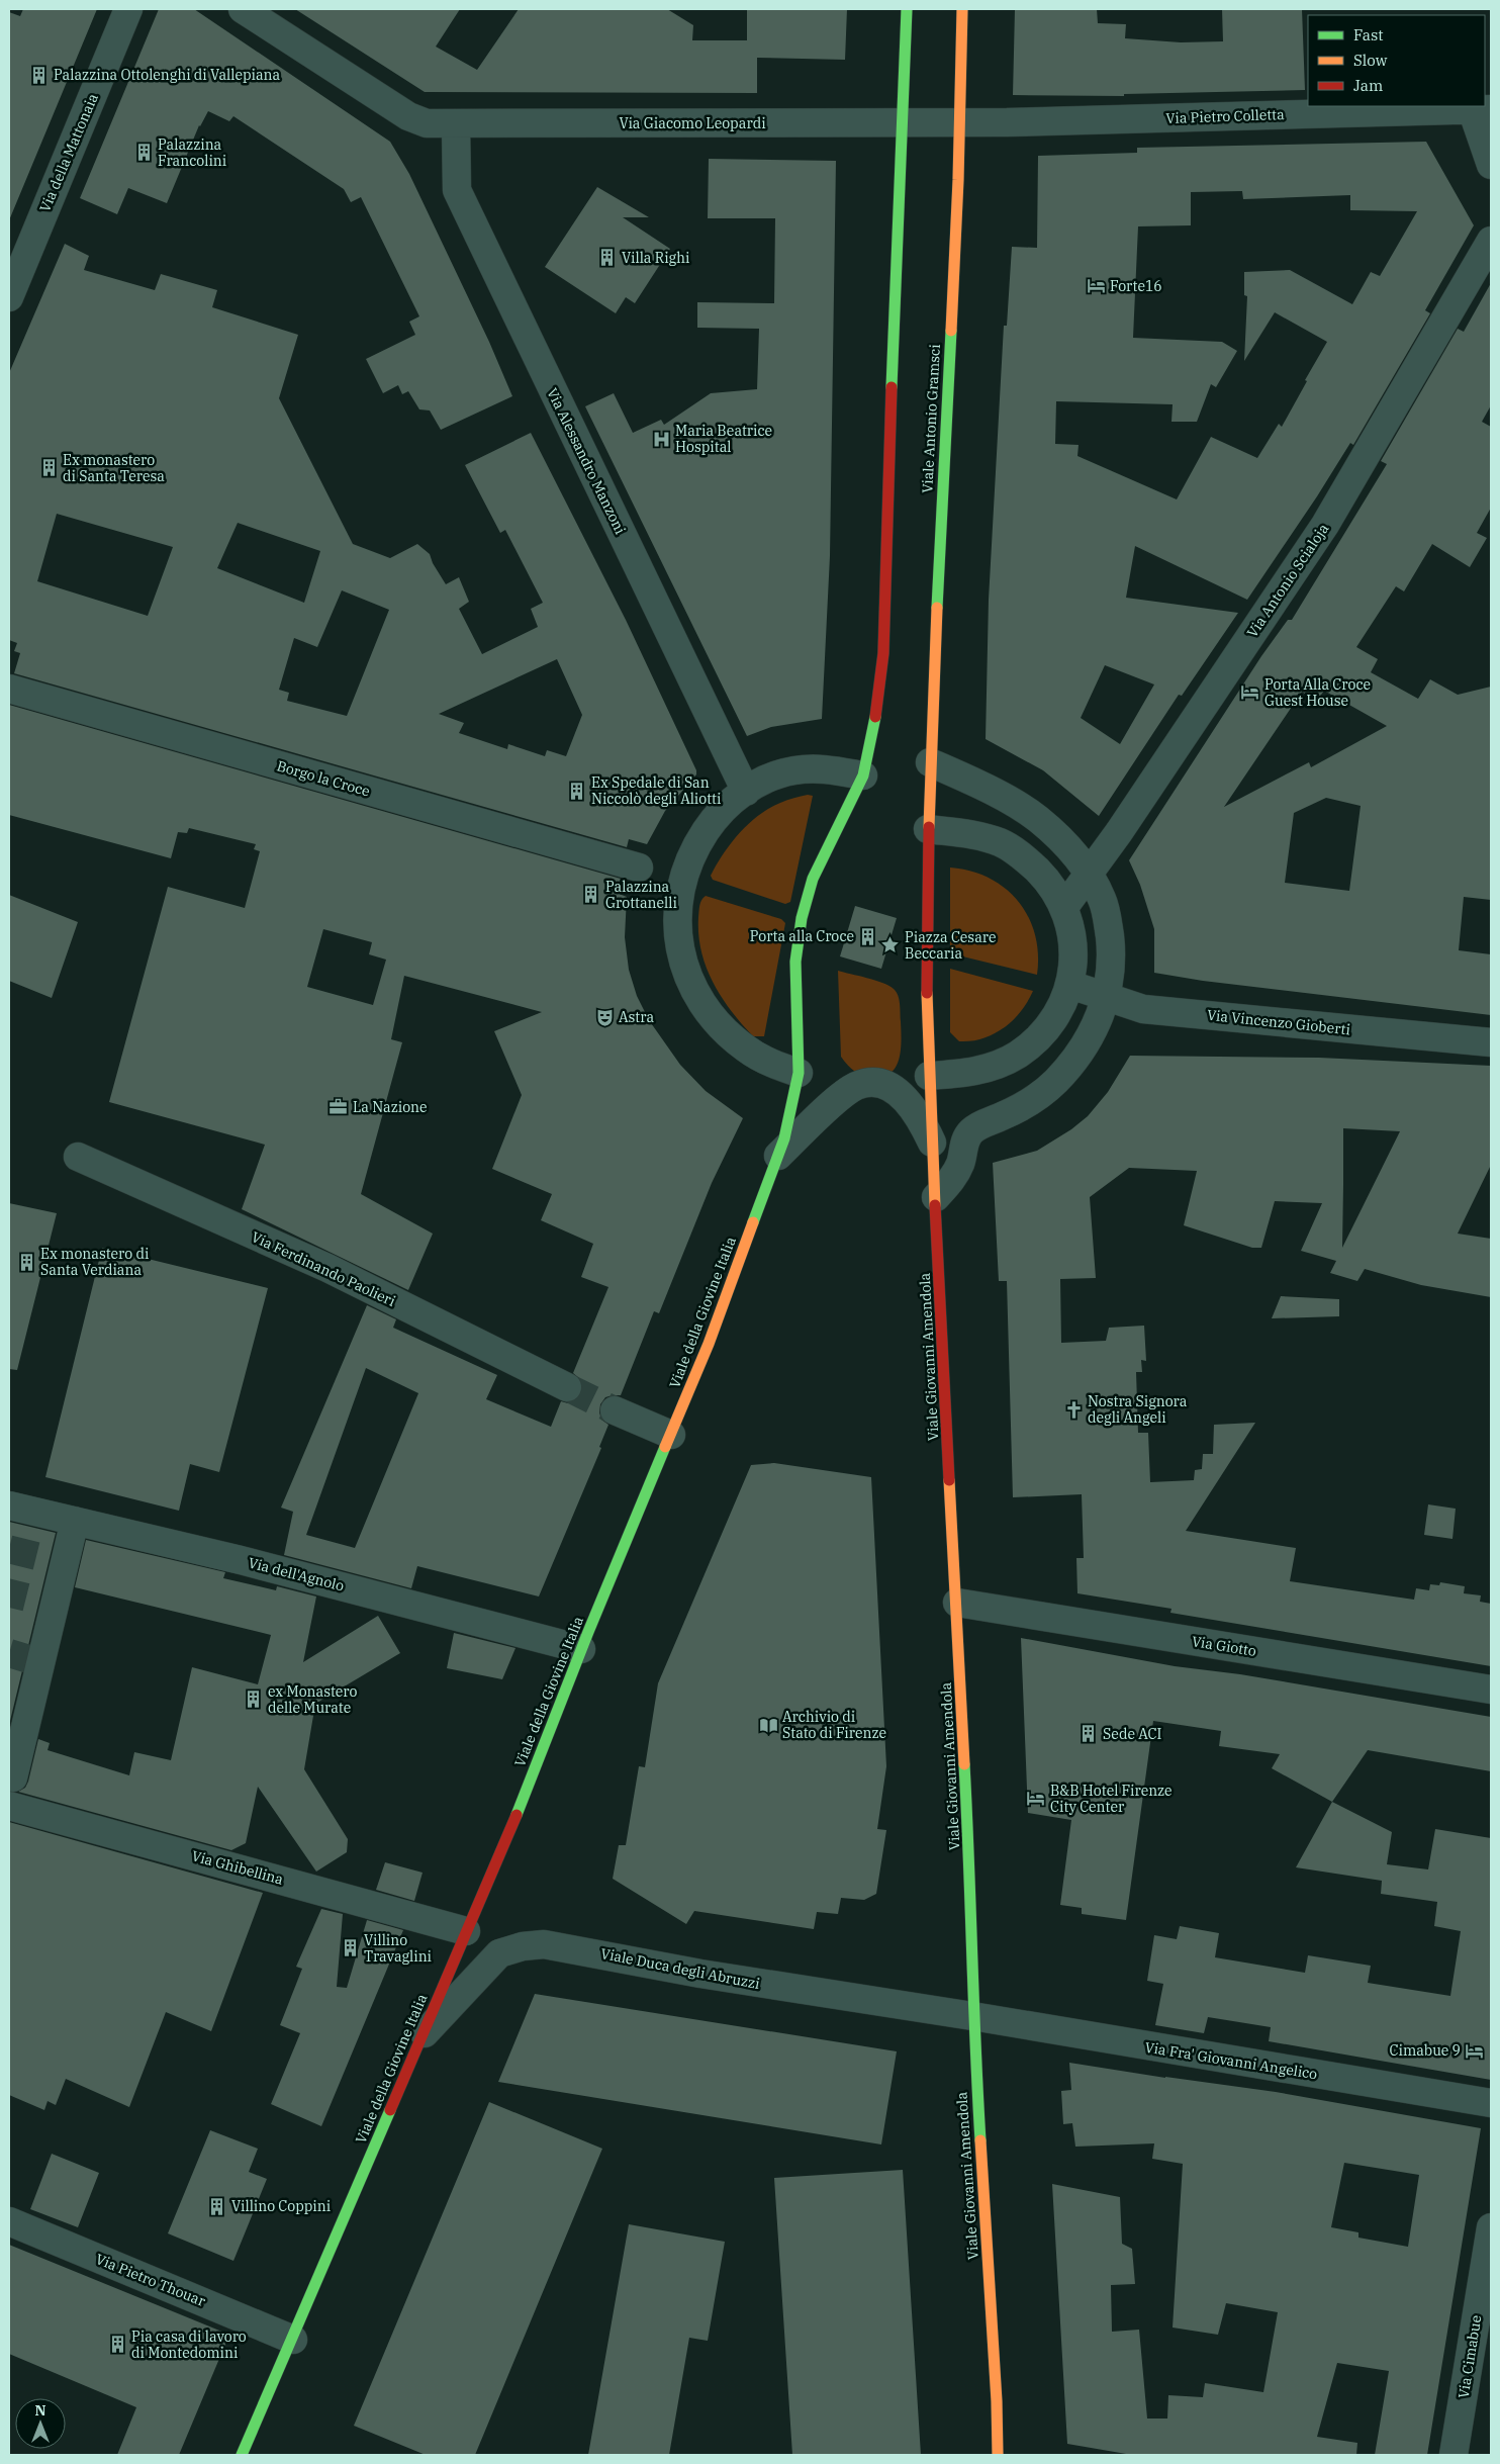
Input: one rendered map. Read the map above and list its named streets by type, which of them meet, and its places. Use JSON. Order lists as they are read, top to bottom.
{
  "streets": {
    "main road": ["Viale Antonio Gramsci", "Viale della Giovine Italia", "Viale Giovanni Amendola"],
    "street": [
      "Via Pietro Colletta",
      "Via Giacomo Leopardi",
      "Via della Mattonaia",
      "Via Alessandro Manzoni",
      "Via Antonio Scialoja",
      "Borgo la Croce",
      "Via Vincenzo Gioberti",
      "Via Ferdinando Paolieri",
      "Via dell'Agnolo",
      "Via Giotto",
      "Via Ghibellina",
      "Viale Duca degli Abruzzi",
      "Via Fra' Giovanni Angelico",
      "Via Pietro Thouar",
      "Via Cimabue"
    ]
  },
  "crossings": [
    ["Via Pietro Colletta", "Via Giacomo Leopardi"],
    ["Via Pietro Colletta", "Viale Antonio Gramsci"],
    ["Via Giacomo Leopardi", "Viale Antonio Gramsci"],
    ["Via Giacomo Leopardi", "Via Alessandro Manzoni"],
    ["Viale della Giovine Italia", "Via dell'Agnolo"],
    ["Viale della Giovine Italia", "Via Ghibellina"],
    ["Viale della Giovine Italia", "Viale Duca degli Abruzzi"],
    ["Viale della Giovine Italia", "Via Pietro Thouar"],
    ["Viale Giovanni Amendola", "Via Giotto"],
    ["Viale Giovanni Amendola", "Viale Duca degli Abruzzi"],
    ["Viale Giovanni Amendola", "Via Fra' Giovanni Angelico"],
    ["Viale Duca degli Abruzzi", "Via Fra' Giovanni Angelico"]
  ],
  "places": {
    "building": [
      "Palazzina Ottolenghi di Vallepiana",
      "Palazzina Francolini",
      "Villa Righi",
      "Ex monastero di Santa Teresa",
      "Ex Spedale di San Niccolò degli Aliotti",
      "Palazzina Grottanelli",
      "Porta alla Croce",
      "Ex monastero di Santa Verdiana",
      "ex Monastero delle Murate",
      "Sede ACI",
      "Villino Travaglini",
      "Villino Coppini",
      "Pia casa di lavoro di Montedomini"
    ],
    "hotel": [
      "Forte16",
      "Porta Alla Croce Guest House",
      "B&B Hotel Firenze City Center",
      "Cimabue 9"
    ],
    "hospital": ["Maria Beatrice Hospital"],
    "place": ["Piazza Cesare Beccaria"],
    "theatre": ["Astra"],
    "office": ["La Nazione"],
    "church": ["Nostra Signora degli Angeli"],
    "library": ["Archivio di Stato di Firenze"]
  },
  "legend": ["Fast", "Slow", "Jam"],
  "north": "top"
}
